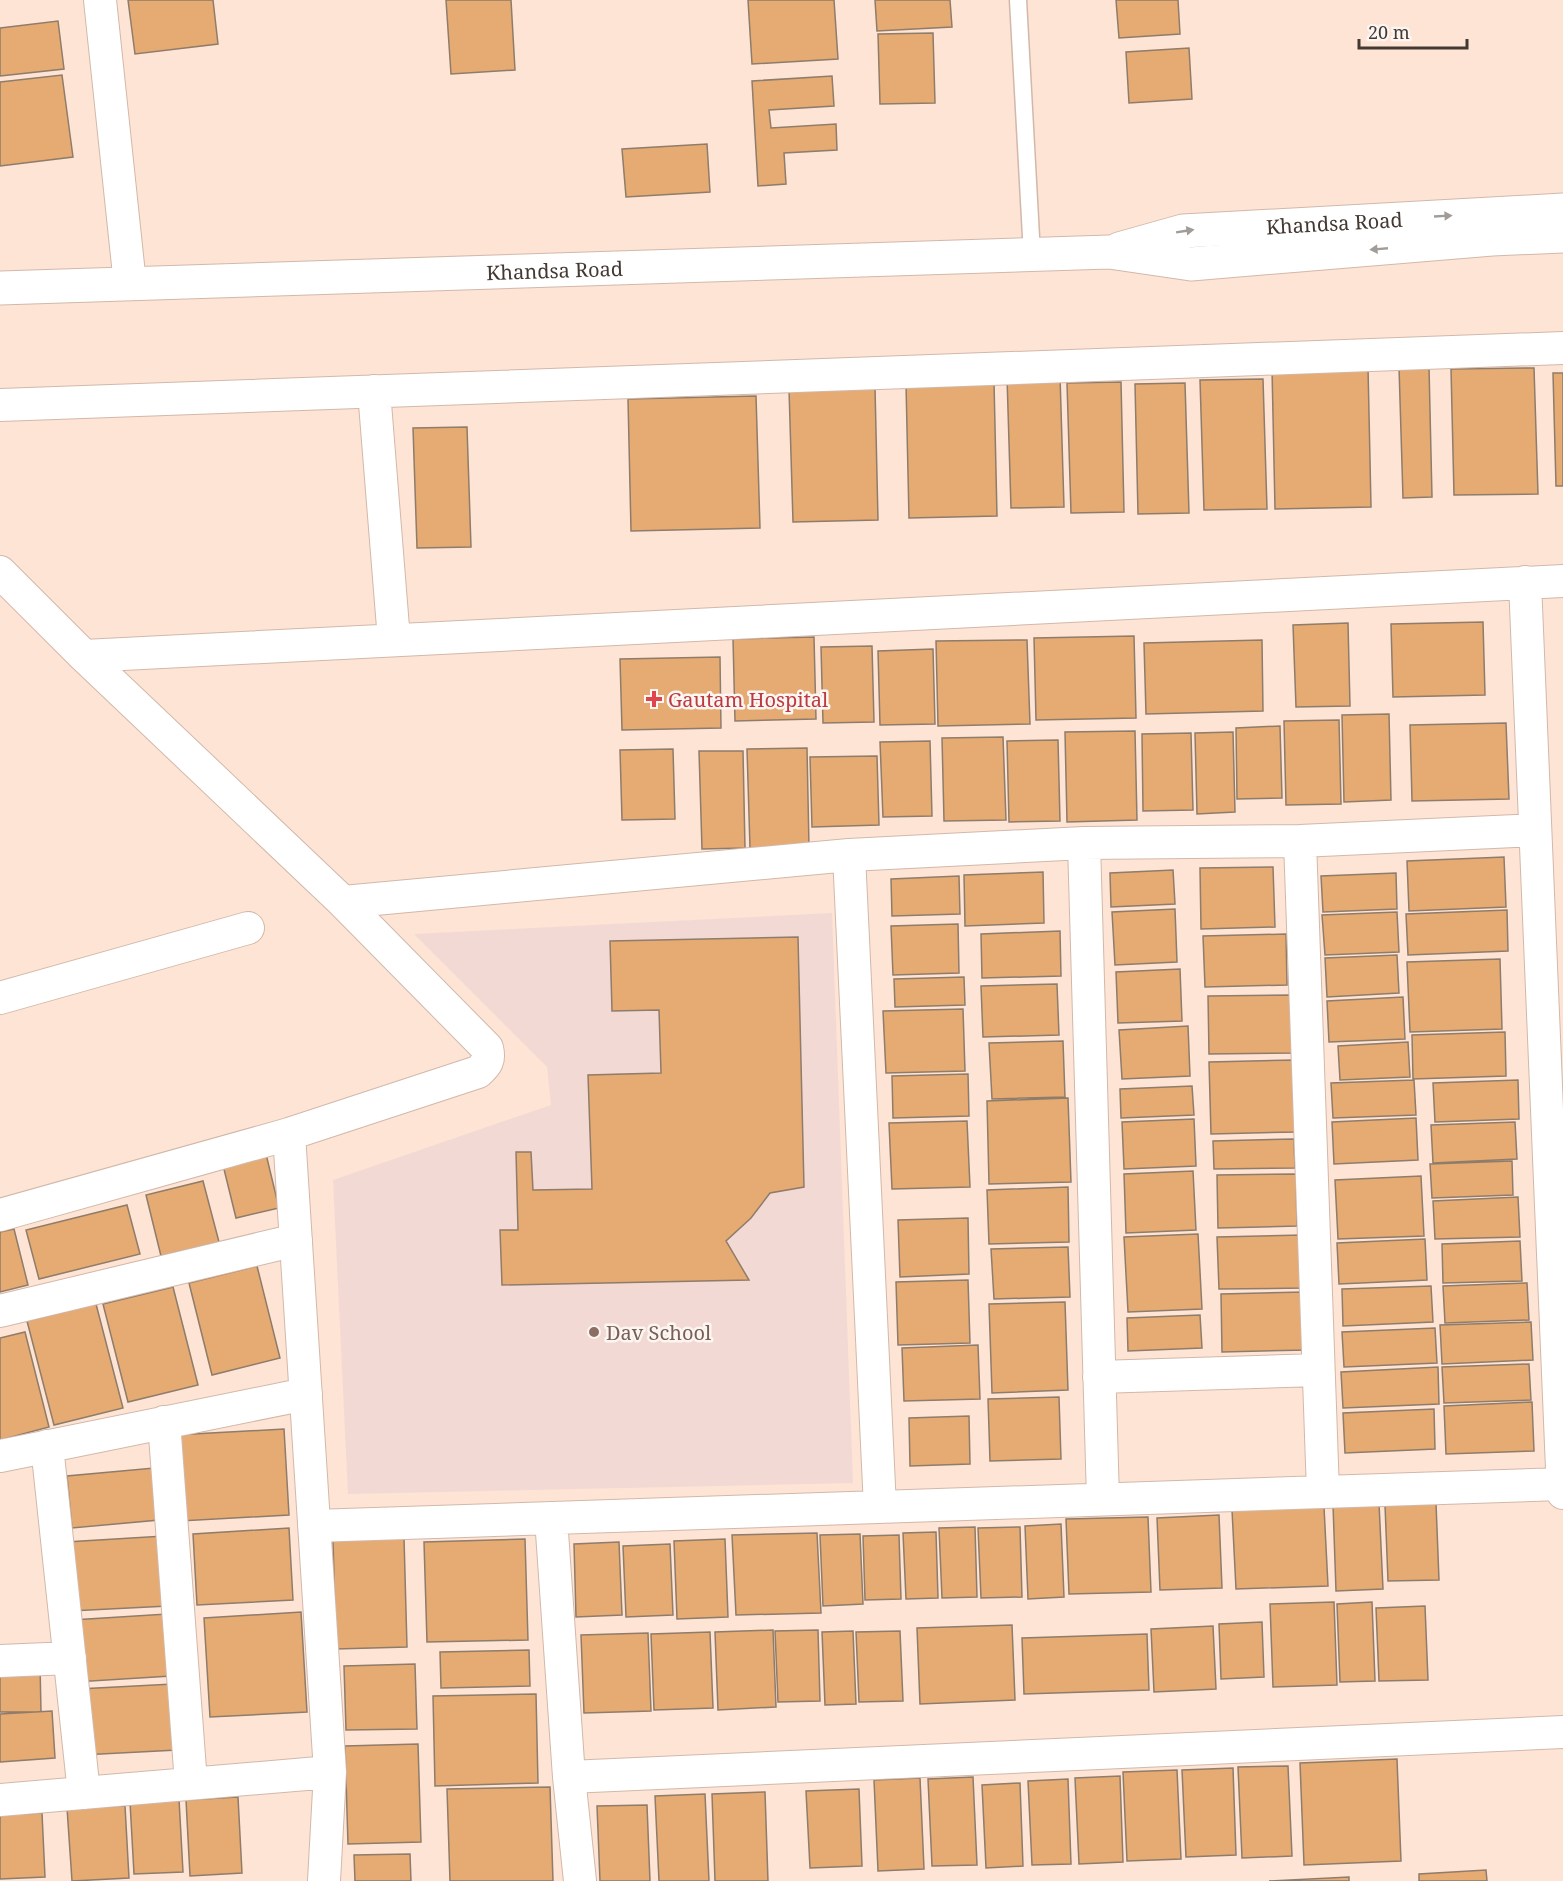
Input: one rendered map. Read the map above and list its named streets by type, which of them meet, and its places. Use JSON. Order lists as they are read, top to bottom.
{
  "streets": {
    "street": ["Khandsa Road"]
  },
  "places": {
    "health": ["Gautam Hospital"],
    "other": ["Dav School"]
  },
  "scale_bar": "20 m"
}
